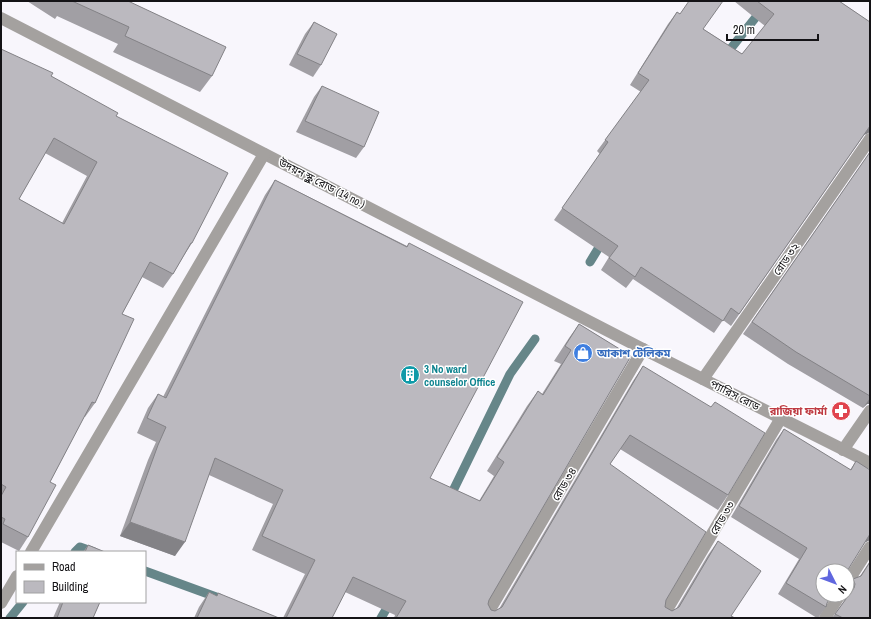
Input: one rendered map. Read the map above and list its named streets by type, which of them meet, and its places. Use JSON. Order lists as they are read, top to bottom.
{
  "streets": {
    "street": [
      "উদয়ন স্কুল রোড (14 no.)",
      "রোড ৩২",
      "প্যারিস রোড",
      "রোড ৩৪",
      "রোড ৩৩"
    ]
  },
  "crossings": [
    ["উদয়ন স্কুল রোড (14 no.)", "প্যারিস রোড"],
    ["উদয়ন স্কুল রোড (14 no.)", "রোড ৩৪"],
    ["রোড ৩২", "প্যারিস রোড"],
    ["প্যারিস রোড", "রোড ৩৪"],
    ["প্যারিস রোড", "রোড ৩৩"]
  ],
  "places": {
    "shop": ["আকাশ টেলিকম"],
    "building": ["3 No ward counselor Office"],
    "pharmacy": ["রাজিয়া ফার্মা"]
  },
  "legend": ["Road", "Building"],
  "scale_bar": "20 m",
  "north": "bottom right"
}
